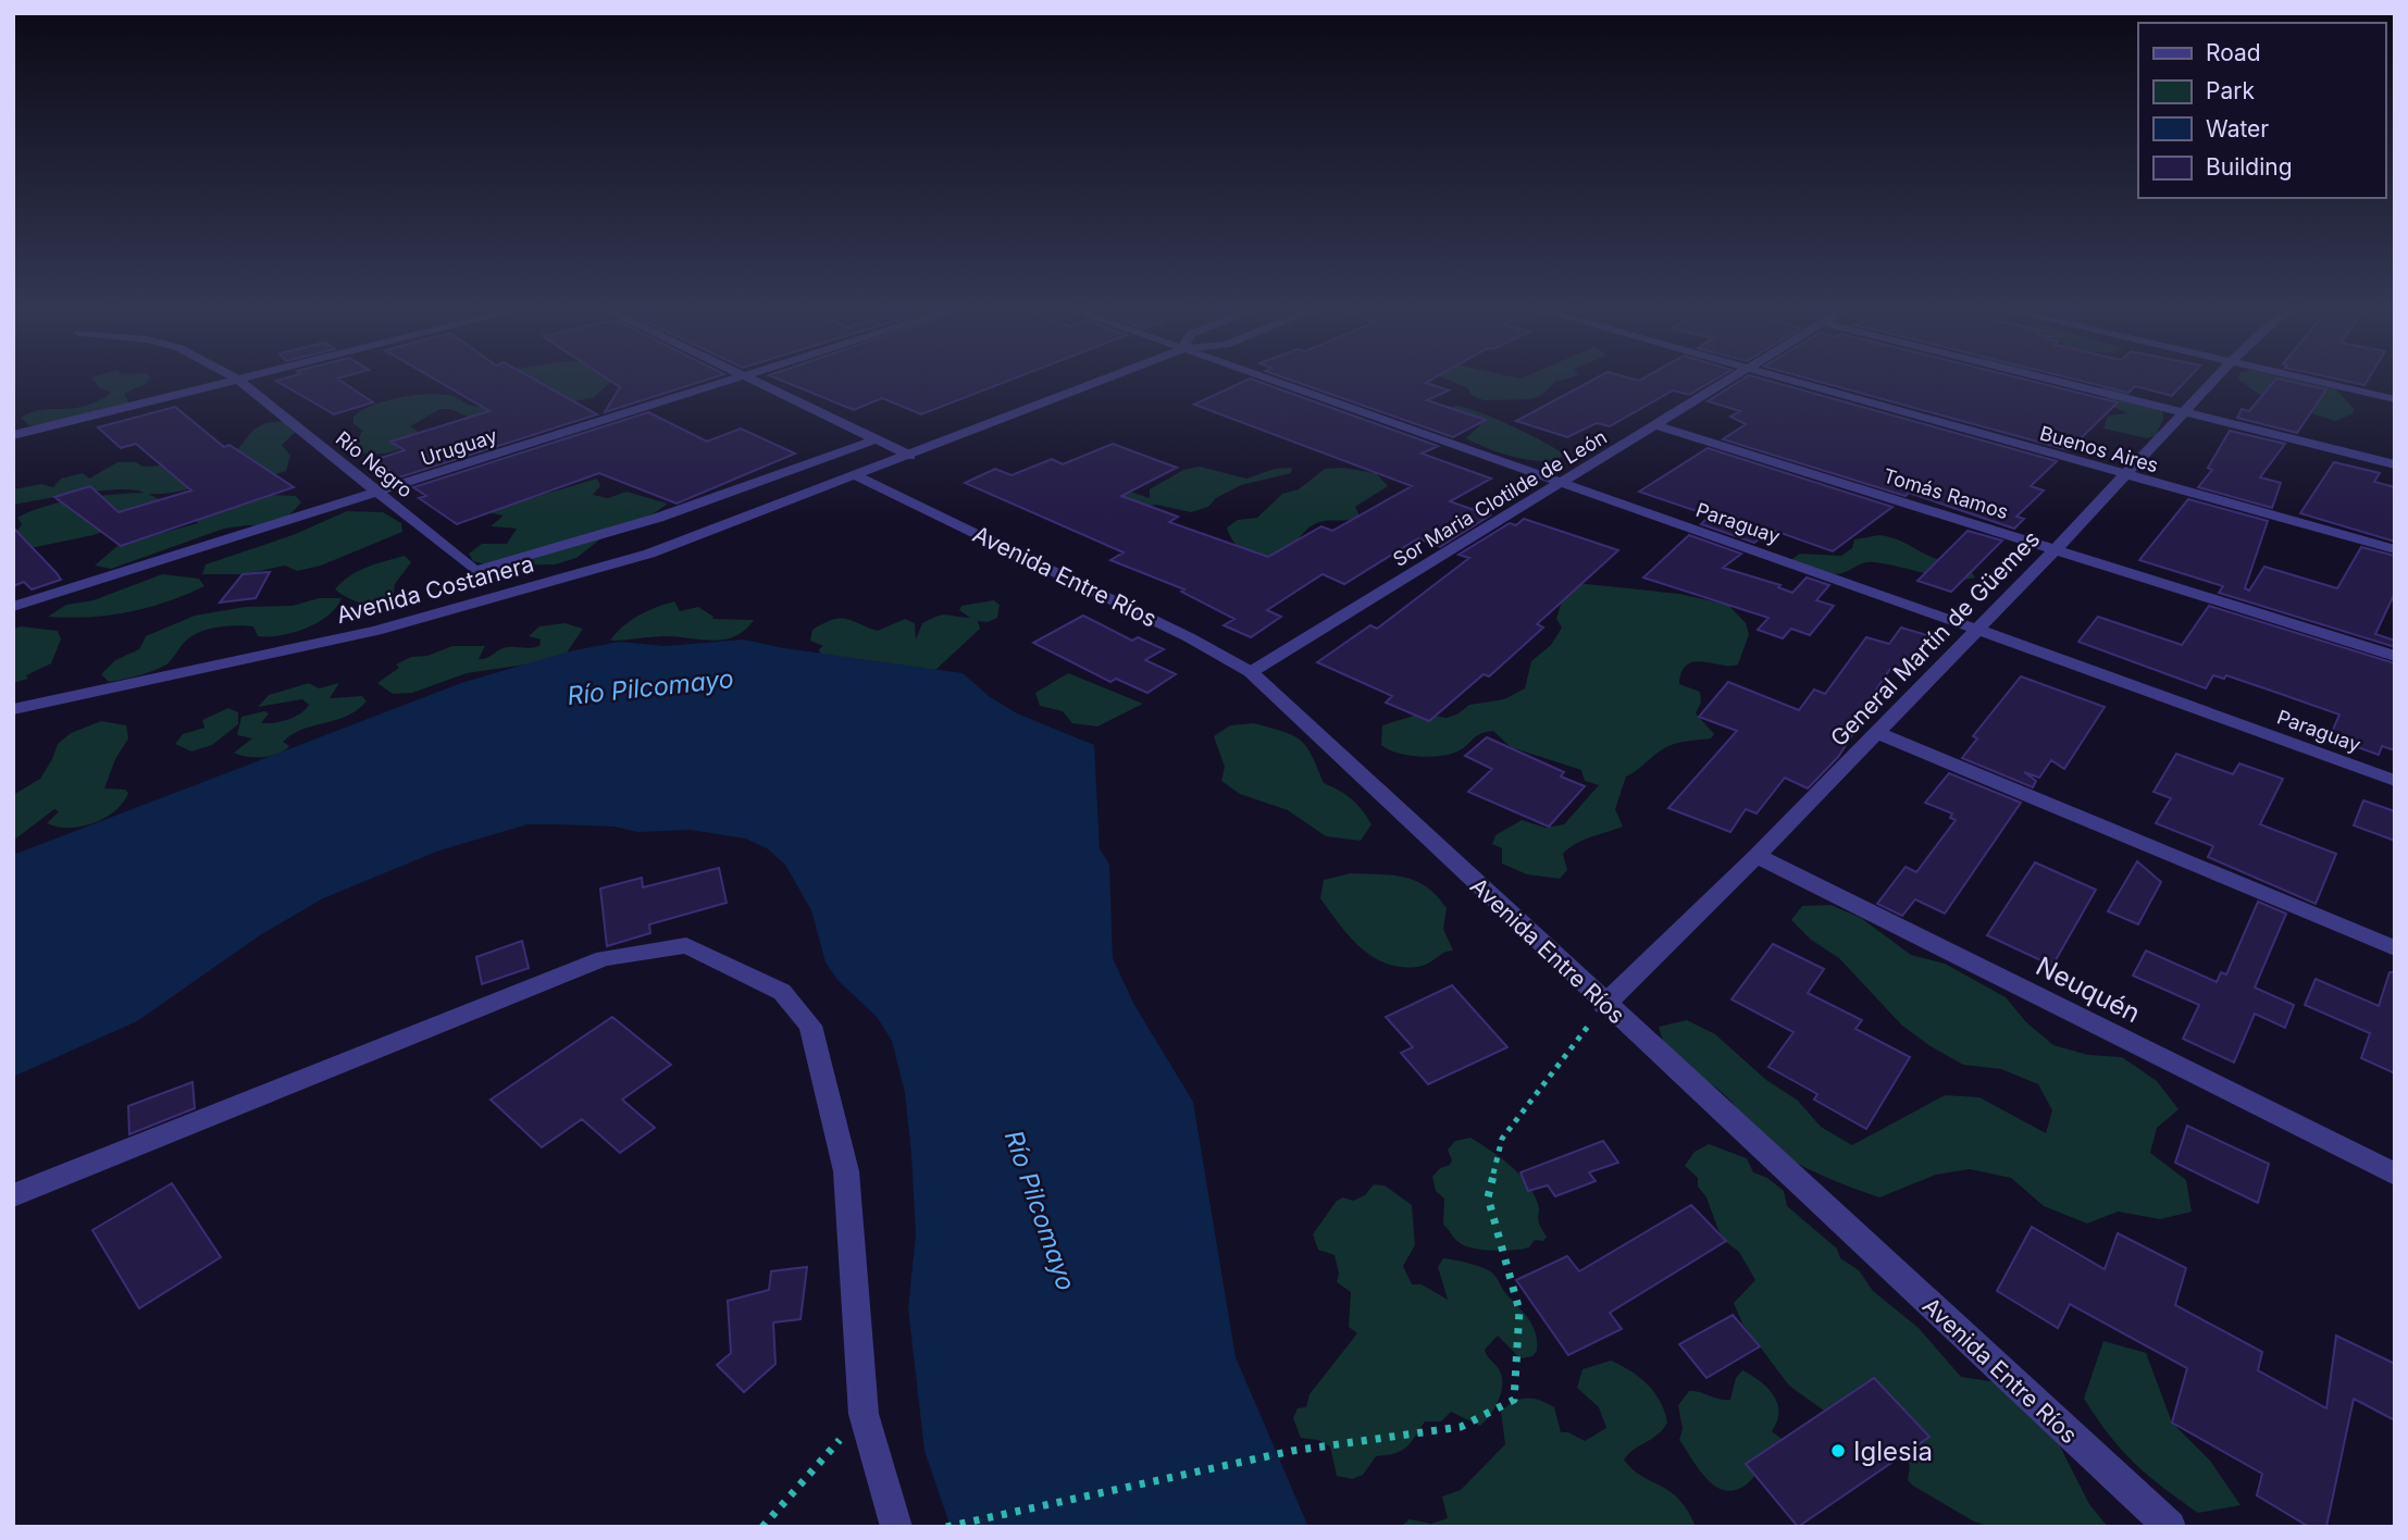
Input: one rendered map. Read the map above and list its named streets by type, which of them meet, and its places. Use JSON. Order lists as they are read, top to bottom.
{
  "streets": {
    "street": [
      "Uruguay",
      "Buenos Aires",
      "Río Negro",
      "Tomás Ramos",
      "Sor Maria Clotilde de León",
      "Paraguay",
      "Avenida Entre Ríos",
      "Avenida Costanera",
      "General Martín de Güemes",
      "Neuquén"
    ]
  },
  "crossings": [
    ["Uruguay", "Río Negro"],
    ["Buenos Aires", "General Martín de Güemes"],
    ["Tomás Ramos", "Sor Maria Clotilde de León"],
    ["Tomás Ramos", "General Martín de Güemes"],
    ["Sor Maria Clotilde de León", "Paraguay"],
    ["Sor Maria Clotilde de León", "Avenida Entre Ríos"],
    ["Paraguay", "General Martín de Güemes"],
    ["Avenida Entre Ríos", "Avenida Costanera"],
    ["Avenida Entre Ríos", "General Martín de Güemes"],
    ["General Martín de Güemes", "Neuquén"]
  ],
  "water": ["Río Pilcomayo"],
  "places": ["Iglesia"],
  "legend": [
    "Road",
    "Park",
    "Water",
    "Building"
  ]
}
